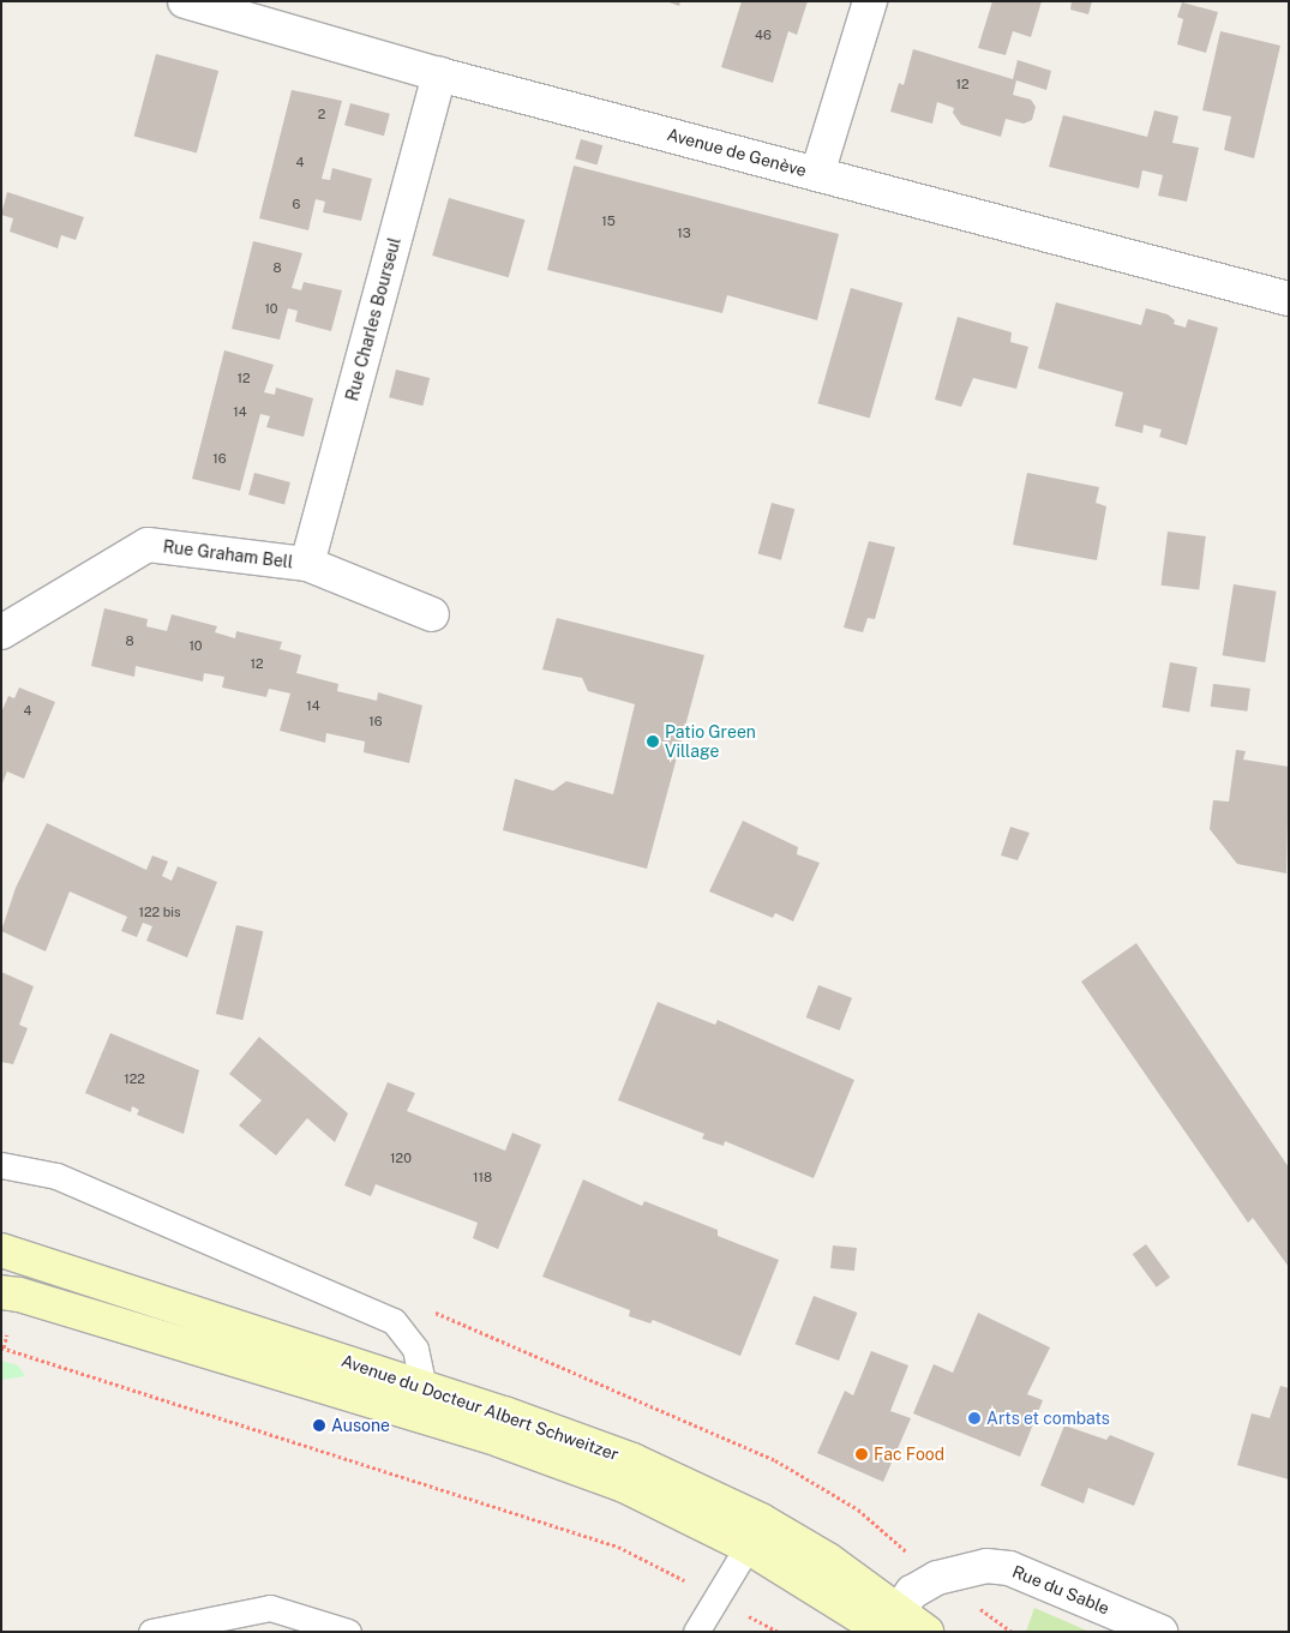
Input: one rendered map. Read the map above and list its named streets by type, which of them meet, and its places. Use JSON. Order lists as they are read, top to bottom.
{
  "streets": {
    "main road": ["Avenue du Docteur Albert Schweitzer"],
    "street": [
      "Avenue de Genève",
      "Rue Charles Bourseul",
      "Rue Graham Bell",
      "Rue du Sable"
    ]
  },
  "crossings": [
    ["Avenue de Genève", "Rue Charles Bourseul"],
    ["Rue Charles Bourseul", "Rue Graham Bell"],
    ["Avenue du Docteur Albert Schweitzer", "Rue du Sable"]
  ],
  "places": [
    "Patio Green Village",
    "Arts et combats",
    "Ausone",
    "Fac Food"
  ],
  "house_numbers": [
    "46",
    "12",
    "2",
    "4",
    "6",
    "15",
    "13",
    "8",
    "10",
    "12",
    "14",
    "16",
    "8",
    "10",
    "12",
    "14",
    "4",
    "16",
    "122 bis",
    "122",
    "120",
    "118"
  ]
}
